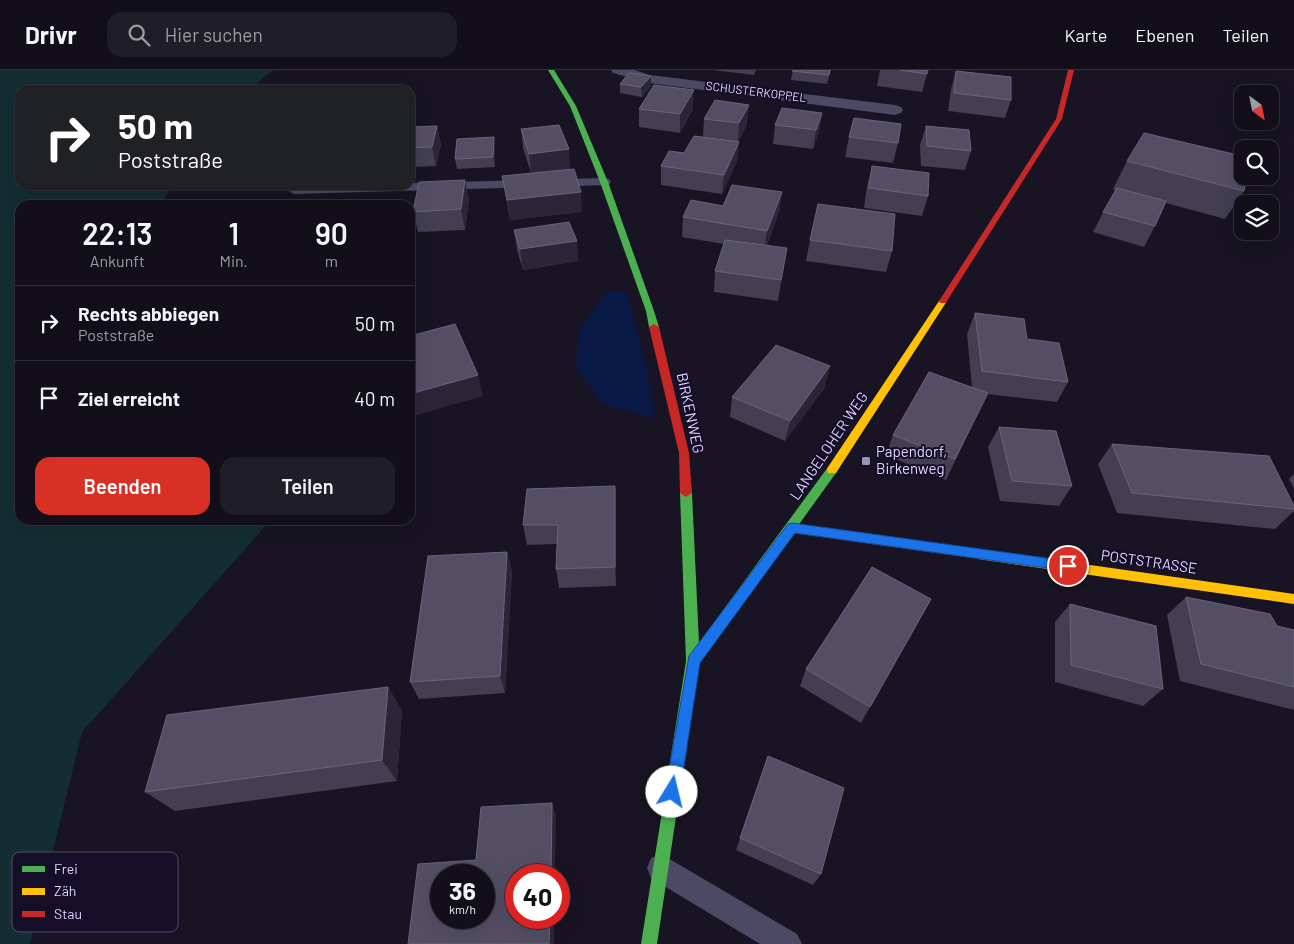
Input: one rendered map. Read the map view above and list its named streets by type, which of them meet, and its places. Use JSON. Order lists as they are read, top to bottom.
{
  "streets": {
    "street": [
      "SCHUSTERKOPPEL",
      "BIRKENWEG",
      "LANGELOHER WEG",
      "POSTSTRASSE"
    ]
  },
  "crossings": [
    ["BIRKENWEG", "LANGELOHER WEG"],
    ["LANGELOHER WEG", "POSTSTRASSE"]
  ],
  "places": {
    "transit": ["Papendorf, Birkenweg"]
  },
  "legend": ["Frei", "Zäh", "Stau"],
  "north": "bottom right",
  "page": {
    "header": "Drivr",
    "search": "Hier suchen",
    "nav": ["Karte", "Ebenen", "Teilen"],
    "turn": ["50 m", "Poststraße"],
    "eta": [
      "22:13",
      "Ankunft",
      "1",
      "Min.",
      "90",
      "m"
    ],
    "list": [
      {
        "name": "Rechts abbiegen",
        "note": "Poststraße",
        "value": "50 m"
      },
      {
        "name": "Ziel erreicht",
        "value": "40 m"
      }
    ],
    "buttons": ["Beenden", "Teilen"],
    "speed": "36 km/h",
    "limit": "40"
  }
}
